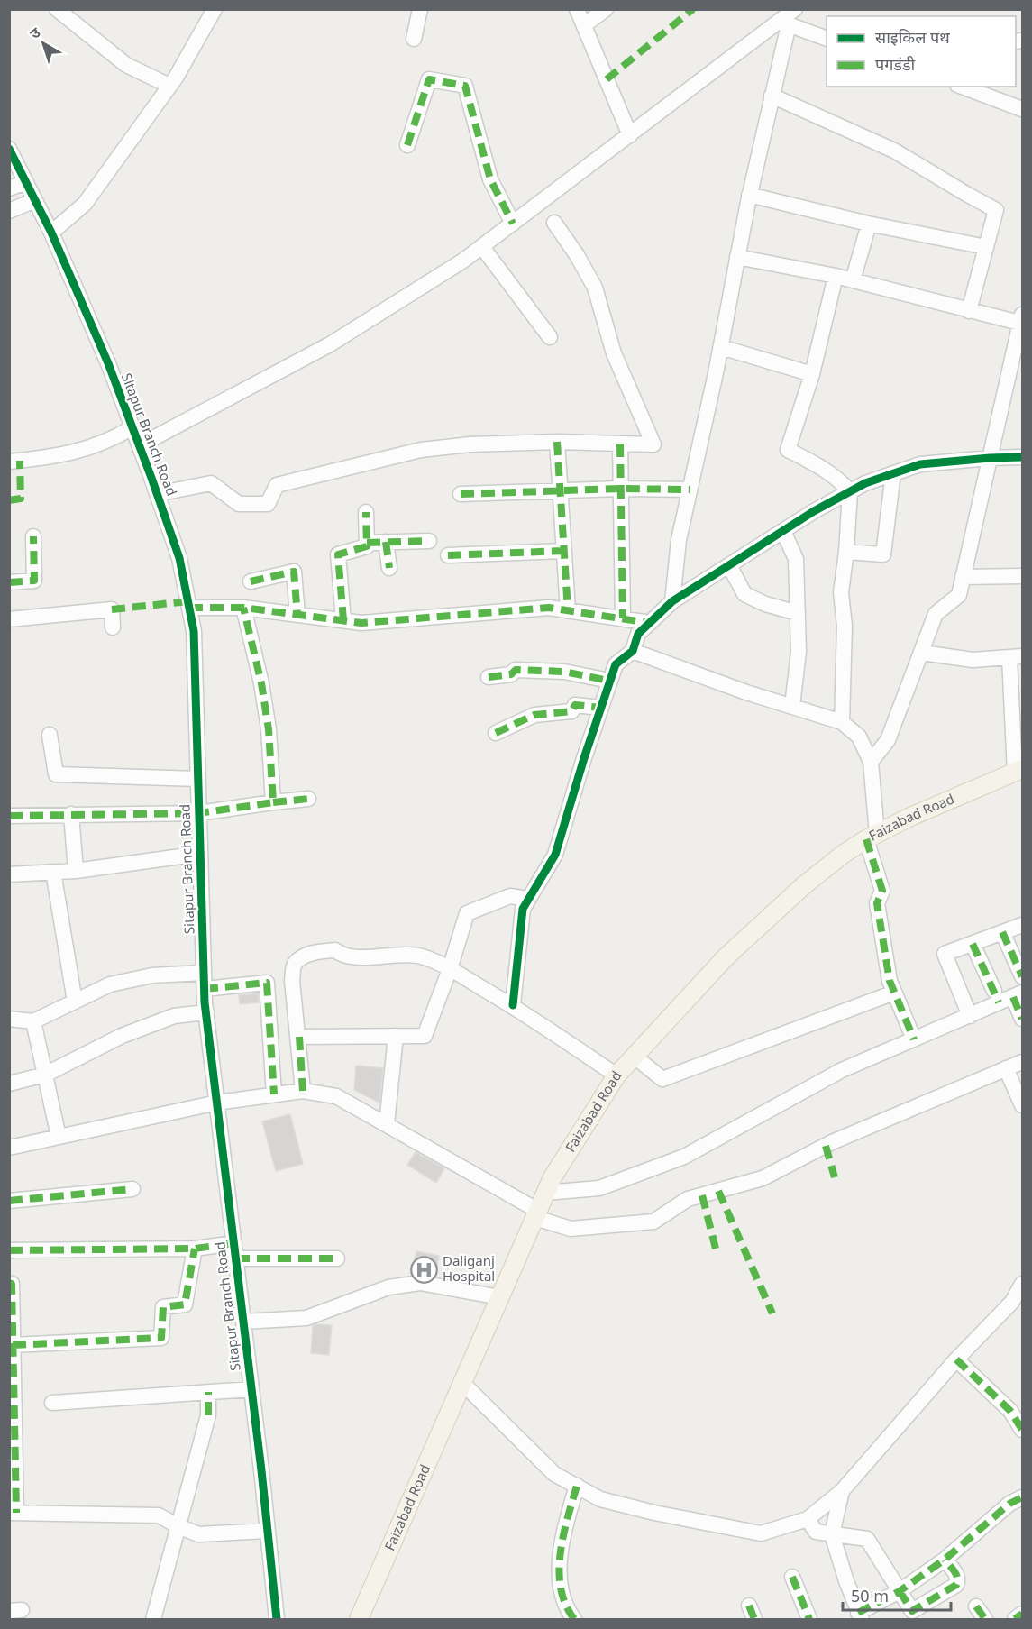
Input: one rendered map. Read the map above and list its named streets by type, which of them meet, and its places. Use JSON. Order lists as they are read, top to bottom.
{
  "streets": {
    "main road": ["Faizabad Road"],
    "street": ["Sitapur Branch Road"]
  },
  "places": {
    "hospital": ["Daliganj Hospital"]
  },
  "legend": ["साइकिल पथ", "पगडंडी"],
  "scale_bar": "50 m",
  "north": "top left"
}
